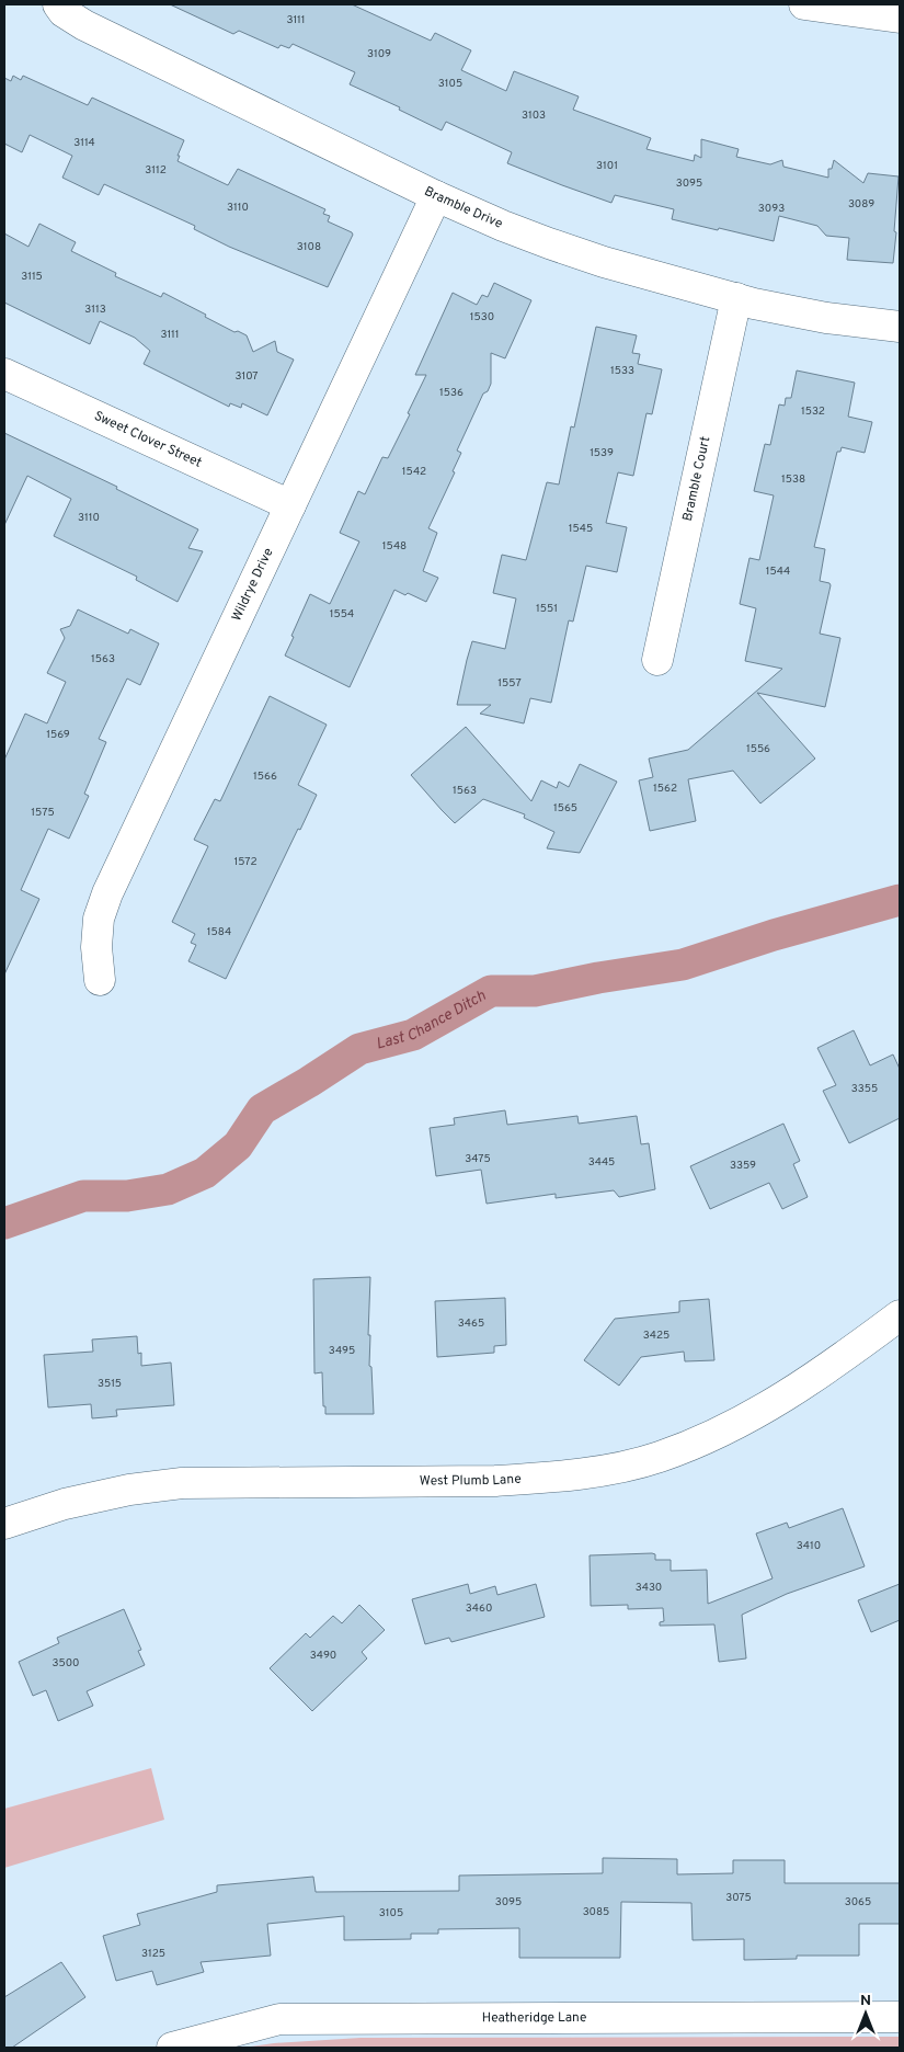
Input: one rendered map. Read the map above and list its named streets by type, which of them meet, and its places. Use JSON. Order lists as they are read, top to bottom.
{
  "streets": {
    "street": [
      "Bramble Drive",
      "Sweet Clover Street",
      "Bramble Court",
      "Wildrye Drive",
      "West Plumb Lane",
      "Heatheridge Lane"
    ]
  },
  "crossings": [
    ["Bramble Drive", "Bramble Court"],
    ["Bramble Drive", "Wildrye Drive"],
    ["Sweet Clover Street", "Wildrye Drive"]
  ],
  "water": ["Last Chance Ditch"],
  "house_numbers": [
    "3111",
    "3109",
    "3105",
    "3103",
    "3114",
    "3101",
    "3112",
    "3095",
    "3089",
    "3110",
    "3093",
    "3108",
    "3115",
    "3113",
    "1530",
    "3111",
    "1533",
    "3107",
    "1536",
    "1532",
    "1539",
    "1542",
    "1538",
    "3110",
    "1545",
    "1548",
    "1544",
    "1551",
    "1554",
    "1563",
    "1557",
    "1569",
    "1556",
    "1566",
    "1562",
    "1563",
    "1565",
    "1575",
    "1572",
    "1584",
    "3355",
    "3475",
    "3445",
    "3359",
    "3465",
    "3425",
    "3495",
    "3515",
    "3410",
    "3430",
    "3460",
    "3490",
    "3500",
    "3075",
    "3095",
    "3065",
    "3085",
    "3105",
    "3125"
  ],
  "north": "top"
}
